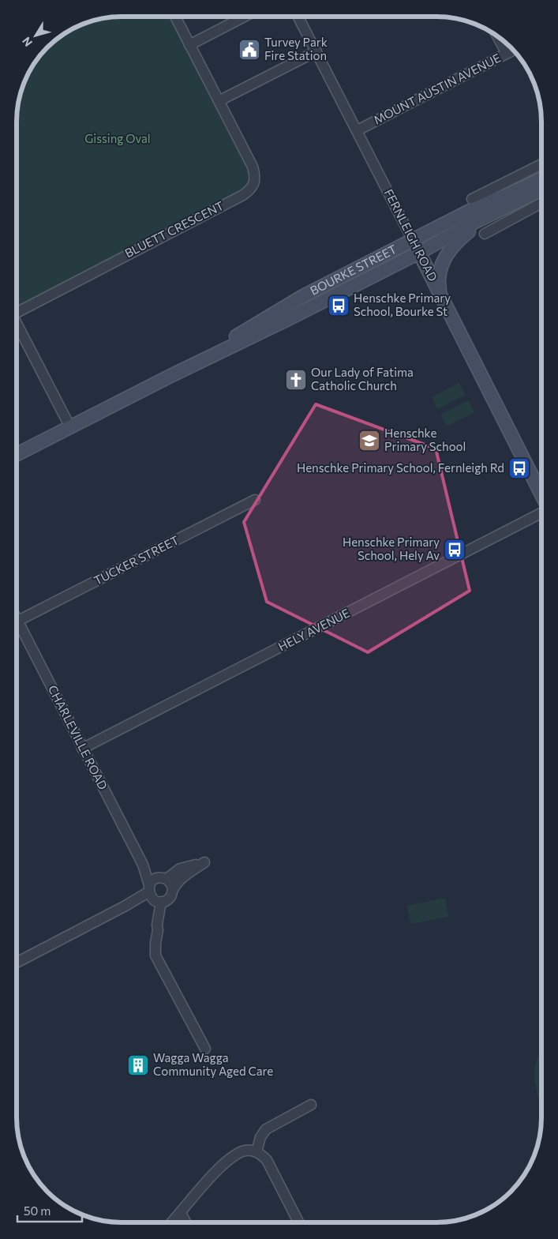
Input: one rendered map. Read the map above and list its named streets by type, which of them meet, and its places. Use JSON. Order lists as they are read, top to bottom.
{
  "streets": {
    "main road": ["FERNLEIGH ROAD", "BOURKE STREET"],
    "street": [
      "MOUNT AUSTIN AVENUE",
      "BLUETT CRESCENT",
      "TUCKER STREET",
      "HELY AVENUE",
      "CHARLEVILLE ROAD"
    ]
  },
  "crossings": [
    ["MOUNT AUSTIN AVENUE", "FERNLEIGH ROAD"],
    ["FERNLEIGH ROAD", "BOURKE STREET"],
    ["TUCKER STREET", "CHARLEVILLE ROAD"],
    ["HELY AVENUE", "CHARLEVILLE ROAD"]
  ],
  "parks": ["Gissing Oval"],
  "places": {
    "public building": ["Turvey Park Fire Station"],
    "bus stop": ["Henschke Primary School, Bourke St", "Henschke Primary School, Fernleigh Rd", "Henschke Primary School, Hely Av"],
    "church": ["Our Lady of Fatima Catholic Church"],
    "school or university": ["Henschke Primary School"],
    "building": ["Wagga Wagga Community Aged Care"]
  },
  "scale_bar": "50 m",
  "north": "bottom left"
}
